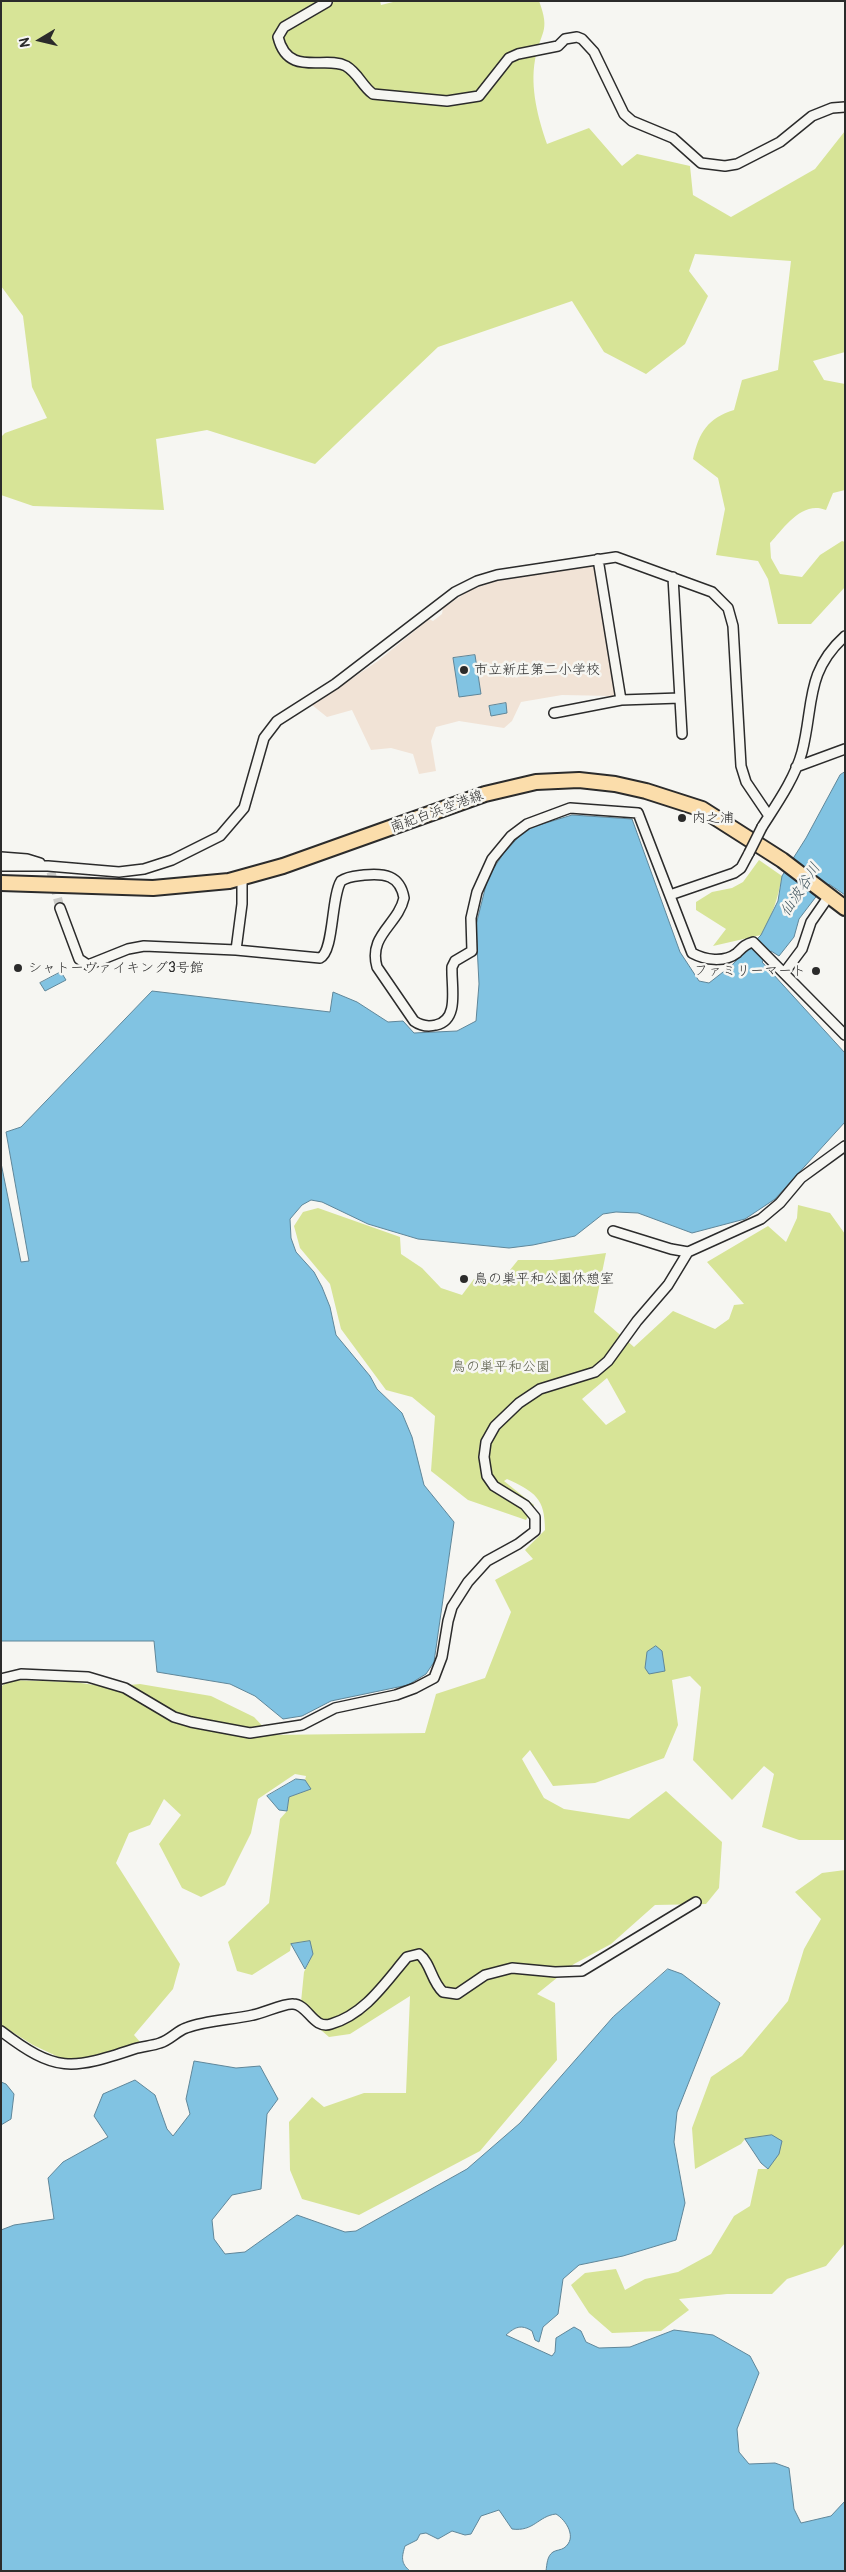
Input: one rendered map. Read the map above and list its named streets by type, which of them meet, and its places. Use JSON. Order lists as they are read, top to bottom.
{
  "streets": {
    "main road": ["南紀白浜空港線"]
  },
  "water": ["仙波谷川"],
  "parks": ["鳥の巣平和公園"],
  "places": [
    "市立新庄第二小学校",
    "内之浦",
    "シャトーヴァイキング3号館",
    "ファミリーマート",
    "鳥の巣平和公園休憩室"
  ],
  "north": "left"
}
